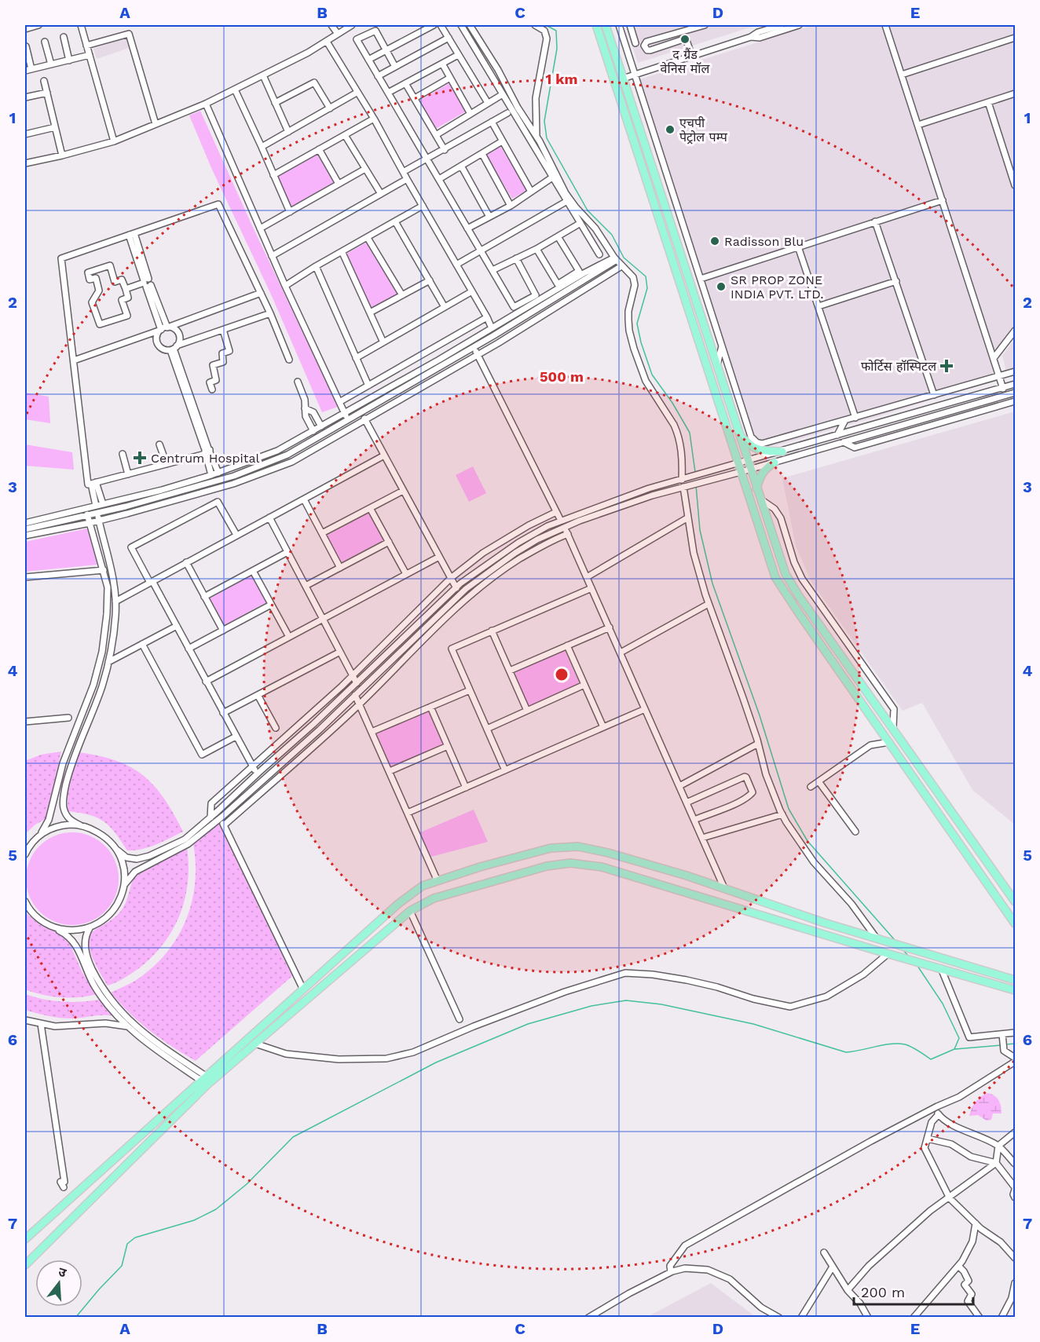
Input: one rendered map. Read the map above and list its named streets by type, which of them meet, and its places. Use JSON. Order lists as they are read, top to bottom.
{
  "places": {
    "other": [
      "द ग्रैंड वेनिस मॉल",
      "एचपी पेट्रोल पम्प",
      "Radisson Blu",
      "SR PROP ZONE INDIA PVT. LTD."
    ],
    "health": ["फोर्टिस हॉस्पिटल", "Centrum Hospital"]
  },
  "scale_bar": "200 m",
  "north": "top",
  "grid": {
    "columns": [
      "A",
      "B",
      "C",
      "D",
      "E"
    ],
    "rows": [
      "1",
      "2",
      "3",
      "4",
      "5",
      "6",
      "7"
    ]
  },
  "rings": ["1 km", "500 m"]
}
